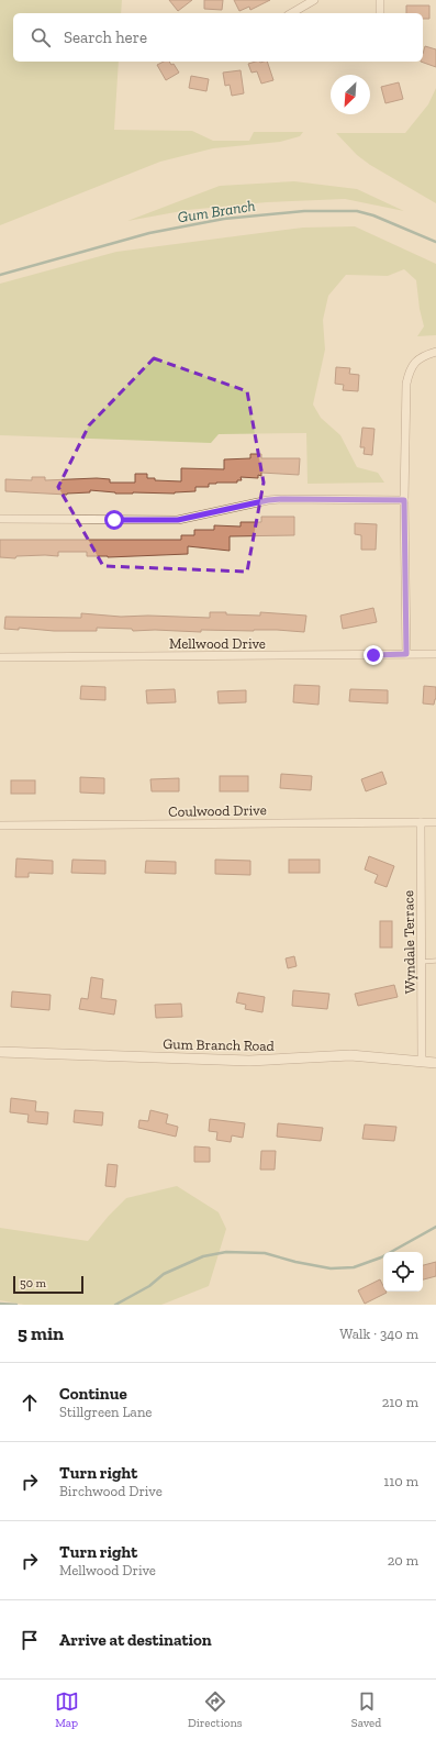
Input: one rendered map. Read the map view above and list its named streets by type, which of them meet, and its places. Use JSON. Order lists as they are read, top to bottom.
{
  "streets": {
    "street": [
      "Mellwood Drive",
      "Coulwood Drive",
      "Wyndale Terrace",
      "Gum Branch Road"
    ]
  },
  "crossings": [
    ["Coulwood Drive", "Wyndale Terrace"],
    ["Wyndale Terrace", "Gum Branch Road"]
  ],
  "water": ["Gum Branch"],
  "scale_bar": "50 m",
  "north": "bottom left",
  "page": {
    "search": "Search here",
    "scale": "50 m",
    "heading": ["5 min", "Walk · 340 m"],
    "list": [
      ["Continue", "Stillgreen Lane", "210 m"],
      ["Turn right", "Birchwood Drive", "110 m"],
      ["Turn right", "Mellwood Drive", "20 m"],
      "Arrive at destination"
    ],
    "nav": ["Map", "Directions", "Saved"]
  }
}
